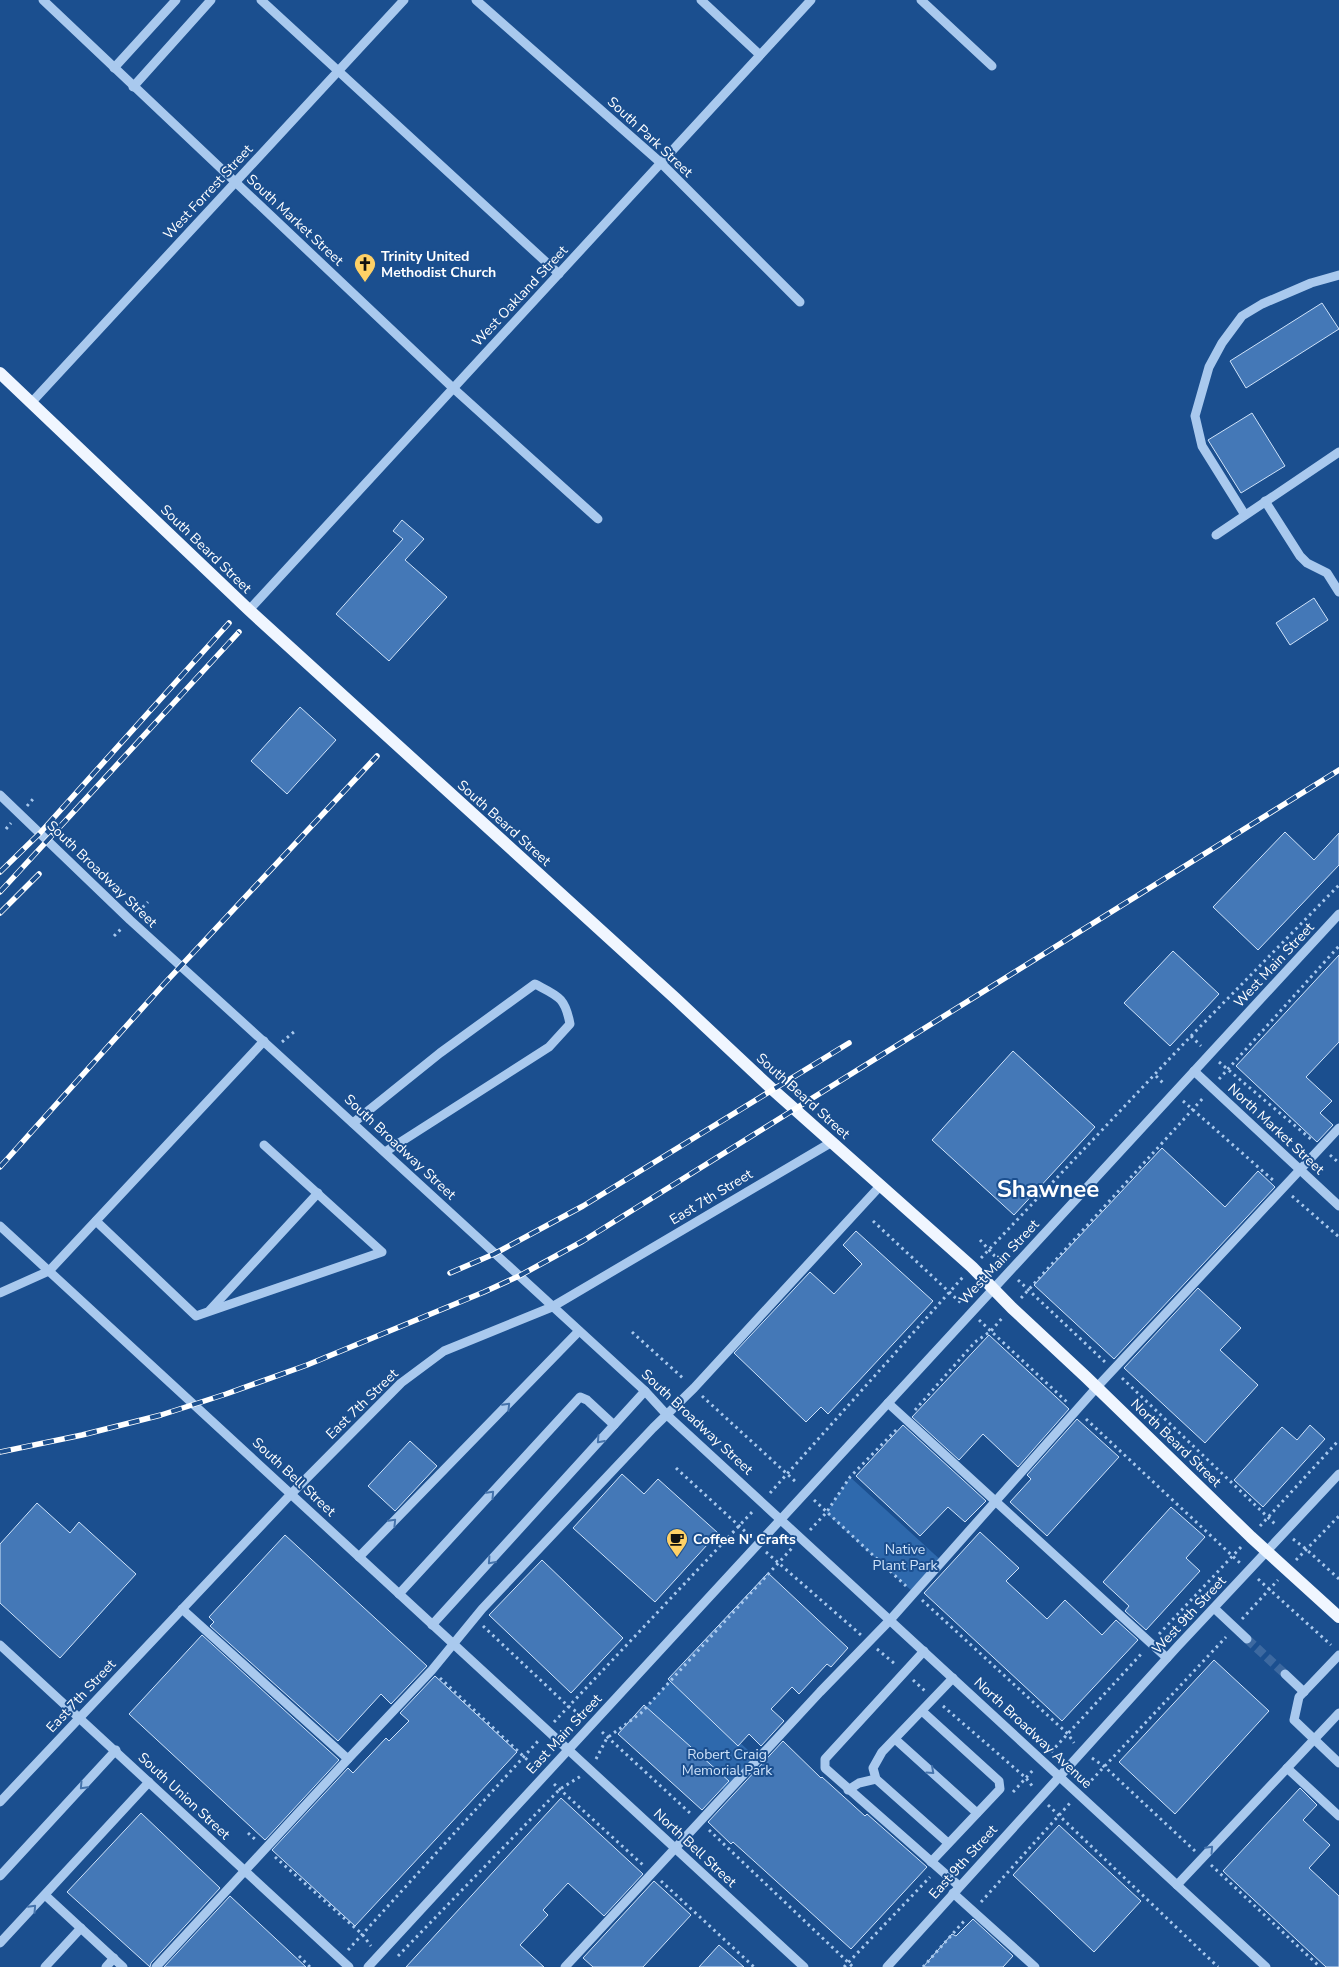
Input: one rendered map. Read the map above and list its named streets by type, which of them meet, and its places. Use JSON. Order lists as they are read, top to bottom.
{
  "streets": {
    "main road": ["South Beard Street", "North Beard Street"],
    "street": [
      "South Park Street",
      "West Forrest Street",
      "South Market Street",
      "West Oakland Street",
      "South Broadway Street",
      "West Main Street",
      "North Market Street",
      "East 7th Street",
      "South Bell Street",
      "West 9th Street",
      "North Broadway Avenue",
      "East Main Street",
      "South Union Street",
      "North Bell Street",
      "East 9th Street"
    ]
  },
  "crossings": [
    ["South Park Street", "West Oakland Street"],
    ["West Forrest Street", "South Market Street"],
    ["West Forrest Street", "South Beard Street"],
    ["South Market Street", "West Oakland Street"],
    ["West Oakland Street", "South Beard Street"],
    ["South Beard Street", "West Main Street"],
    ["South Beard Street", "East 7th Street"],
    ["South Beard Street", "North Beard Street"],
    ["South Broadway Street", "West Main Street"],
    ["South Broadway Street", "East 7th Street"],
    ["South Broadway Street", "North Broadway Avenue"],
    ["South Broadway Street", "East Main Street"],
    ["West Main Street", "North Market Street"],
    ["West Main Street", "North Beard Street"],
    ["West Main Street", "North Broadway Avenue"],
    ["West Main Street", "East Main Street"],
    ["East 7th Street", "South Bell Street"],
    ["East 7th Street", "South Union Street"],
    ["North Beard Street", "West 9th Street"],
    ["South Bell Street", "East Main Street"],
    ["South Bell Street", "North Bell Street"],
    ["West 9th Street", "North Broadway Avenue"],
    ["West 9th Street", "East 9th Street"],
    ["North Broadway Avenue", "East Main Street"],
    ["North Broadway Avenue", "East 9th Street"],
    ["East Main Street", "North Bell Street"]
  ],
  "districts": ["Shawnee"],
  "parks": ["Native Plant Park", "Robert Craig Memorial Park"],
  "places": {
    "church": ["Trinity United Methodist Church"],
    "cafe": ["Coffee N' Crafts"]
  }
}
